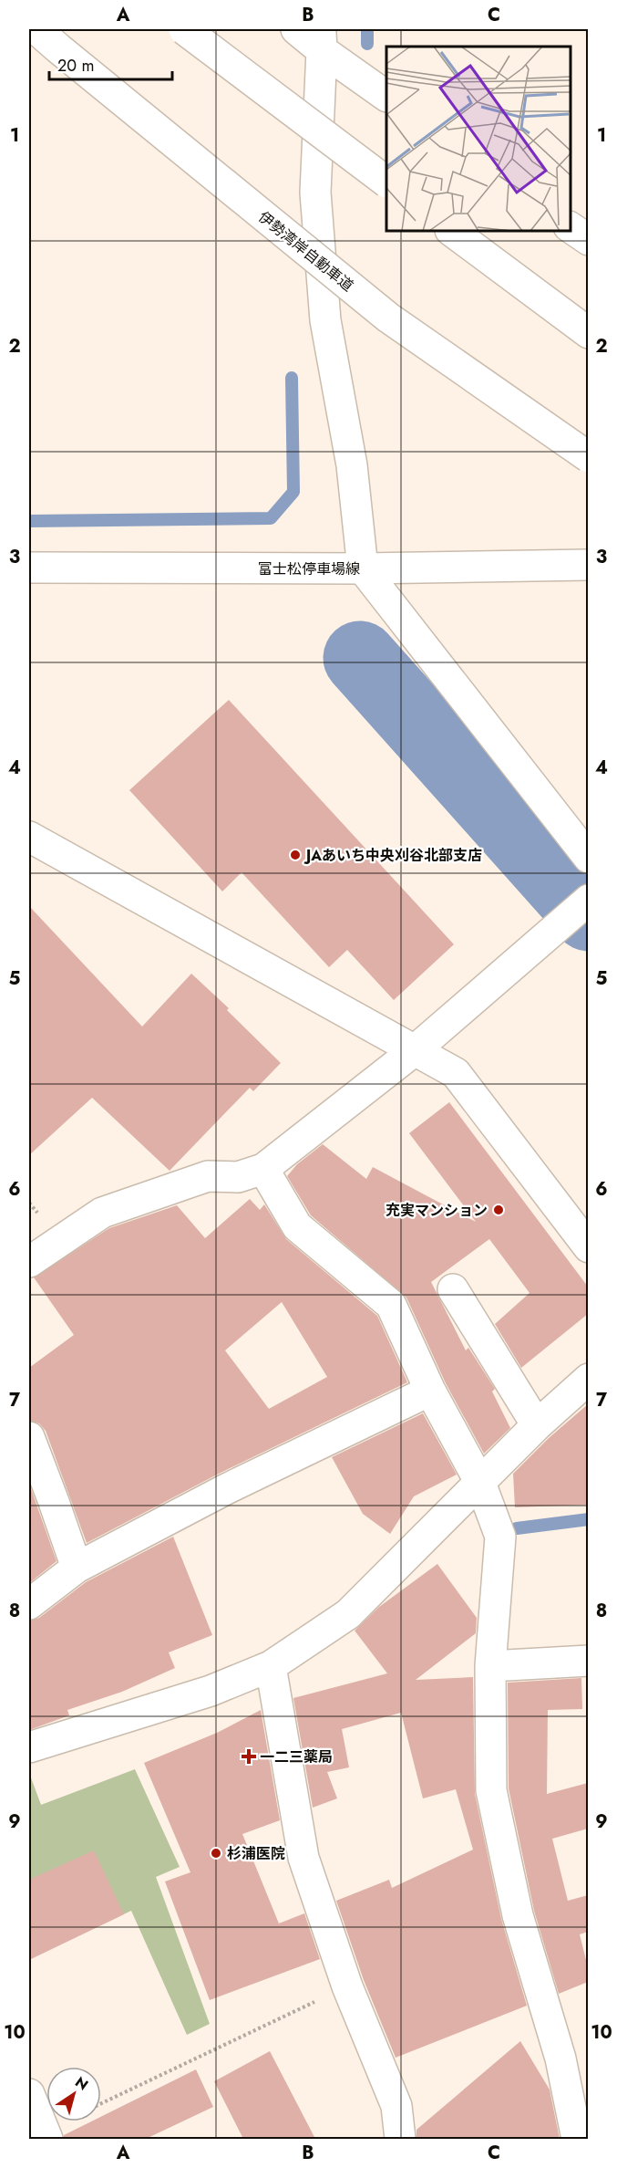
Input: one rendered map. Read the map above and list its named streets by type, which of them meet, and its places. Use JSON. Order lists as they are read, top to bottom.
{
  "streets": {
    "main road": ["伊勢湾岸自動車道", "富士松停車場線"]
  },
  "places": {
    "other": ["JAあいち中央刈谷北部支店", "充実マンション", "杉浦医院"],
    "health": ["一二三薬局"]
  },
  "scale_bar": "20 m",
  "north": "top right",
  "grid": {
    "columns": ["A", "B", "C"],
    "rows": [
      "1",
      "2",
      "3",
      "4",
      "5",
      "6",
      "7",
      "8",
      "9",
      "10"
    ]
  }
}
